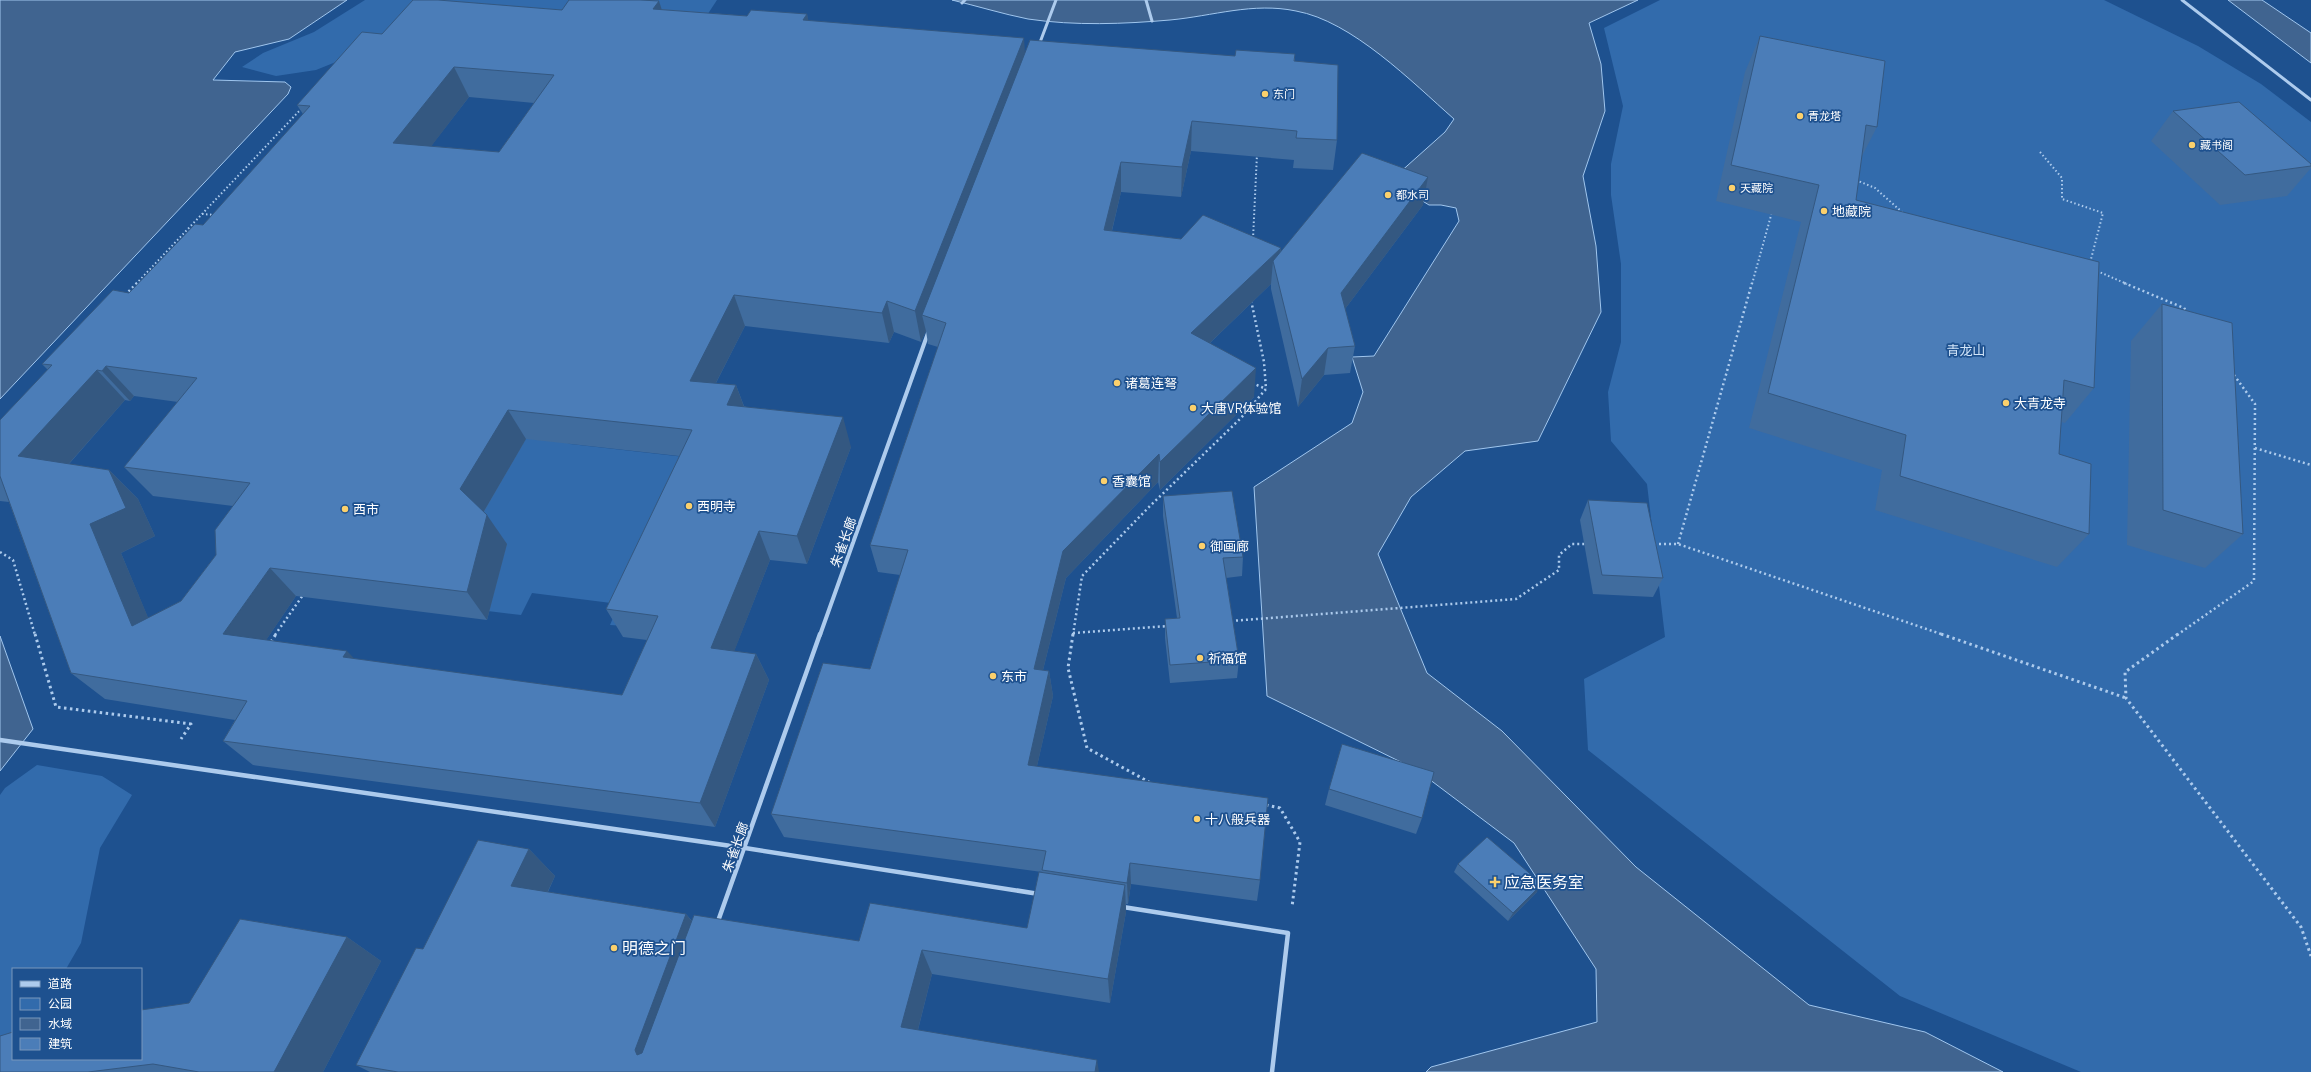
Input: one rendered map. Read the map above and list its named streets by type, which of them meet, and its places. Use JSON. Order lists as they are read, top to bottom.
{
  "streets": {
    "street": ["朱雀长廊"]
  },
  "parks": ["青龙山"],
  "places": {
    "other": [
      "东门",
      "青龙塔",
      "藏书阁",
      "天藏院",
      "都水司",
      "地藏院",
      "诸葛连弩",
      "大青龙寺",
      "大唐VR体验馆",
      "香囊馆",
      "西明寺",
      "西市",
      "御画廊",
      "祈福馆",
      "东市",
      "十八般兵器",
      "明德之门"
    ],
    "health": ["应急医务室"]
  },
  "legend": [
    "道路",
    "公园",
    "水域",
    "建筑"
  ]
}
